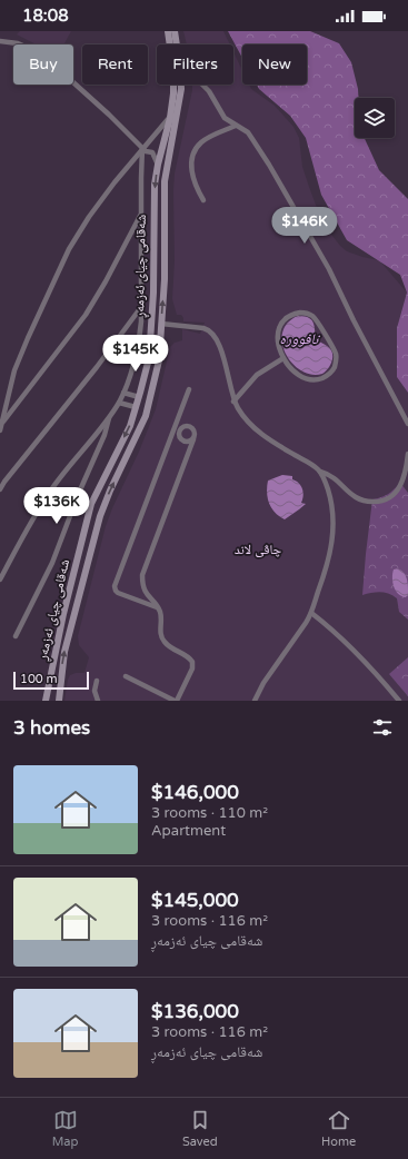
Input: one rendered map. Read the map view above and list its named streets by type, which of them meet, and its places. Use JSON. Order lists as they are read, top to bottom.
{
  "streets": {
    "main road": ["شەقامی چیای ئەزمەڕ"]
  },
  "water": ["نافوورە"],
  "parks": ["چاڤی لاند"],
  "scale_bar": "100 m",
  "page": {
    "status": "18:08",
    "chip": [
      "Buy",
      "Rent",
      "Filters",
      "New"
    ],
    "price": ["$146K", "$145K", "$136K"],
    "scale": "100 m",
    "heading": "3 homes",
    "list": [
      {
        "name": "$146,000",
        "note": "3 rooms · 110 m² · Apartment"
      },
      {
        "name": "$145,000",
        "note": "3 rooms · 116 m² · شەقامی چیای ئەزمەڕ"
      },
      {
        "name": "$136,000",
        "note": "3 rooms · 116 m² · شەقامی چیای ئەزمەڕ"
      }
    ],
    "tabs": ["Map", "Saved", "Home"]
  }
}
